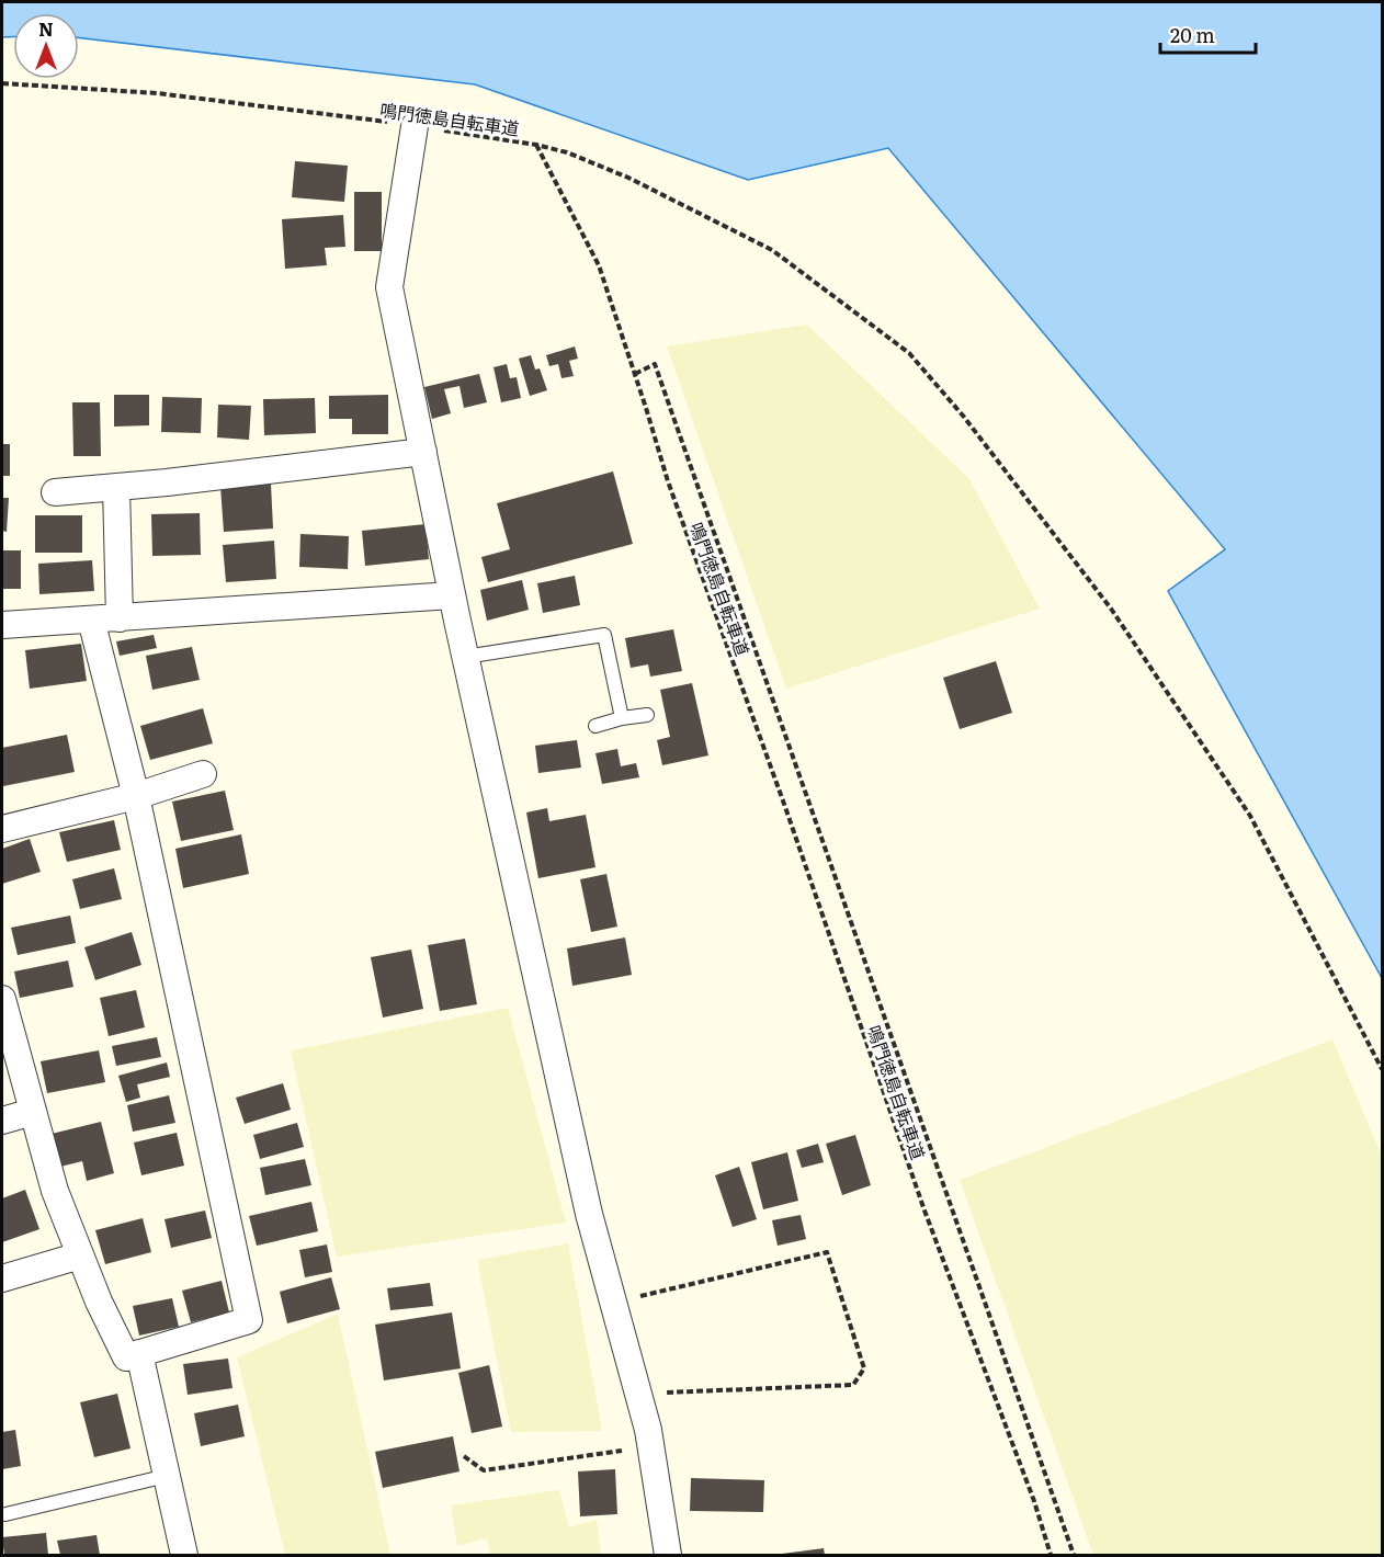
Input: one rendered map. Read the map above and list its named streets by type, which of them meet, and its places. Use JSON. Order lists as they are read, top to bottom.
{
  "streets": {
    "path": ["鳴門徳島自転車道"]
  },
  "scale_bar": "20 m",
  "north": "top"
}
